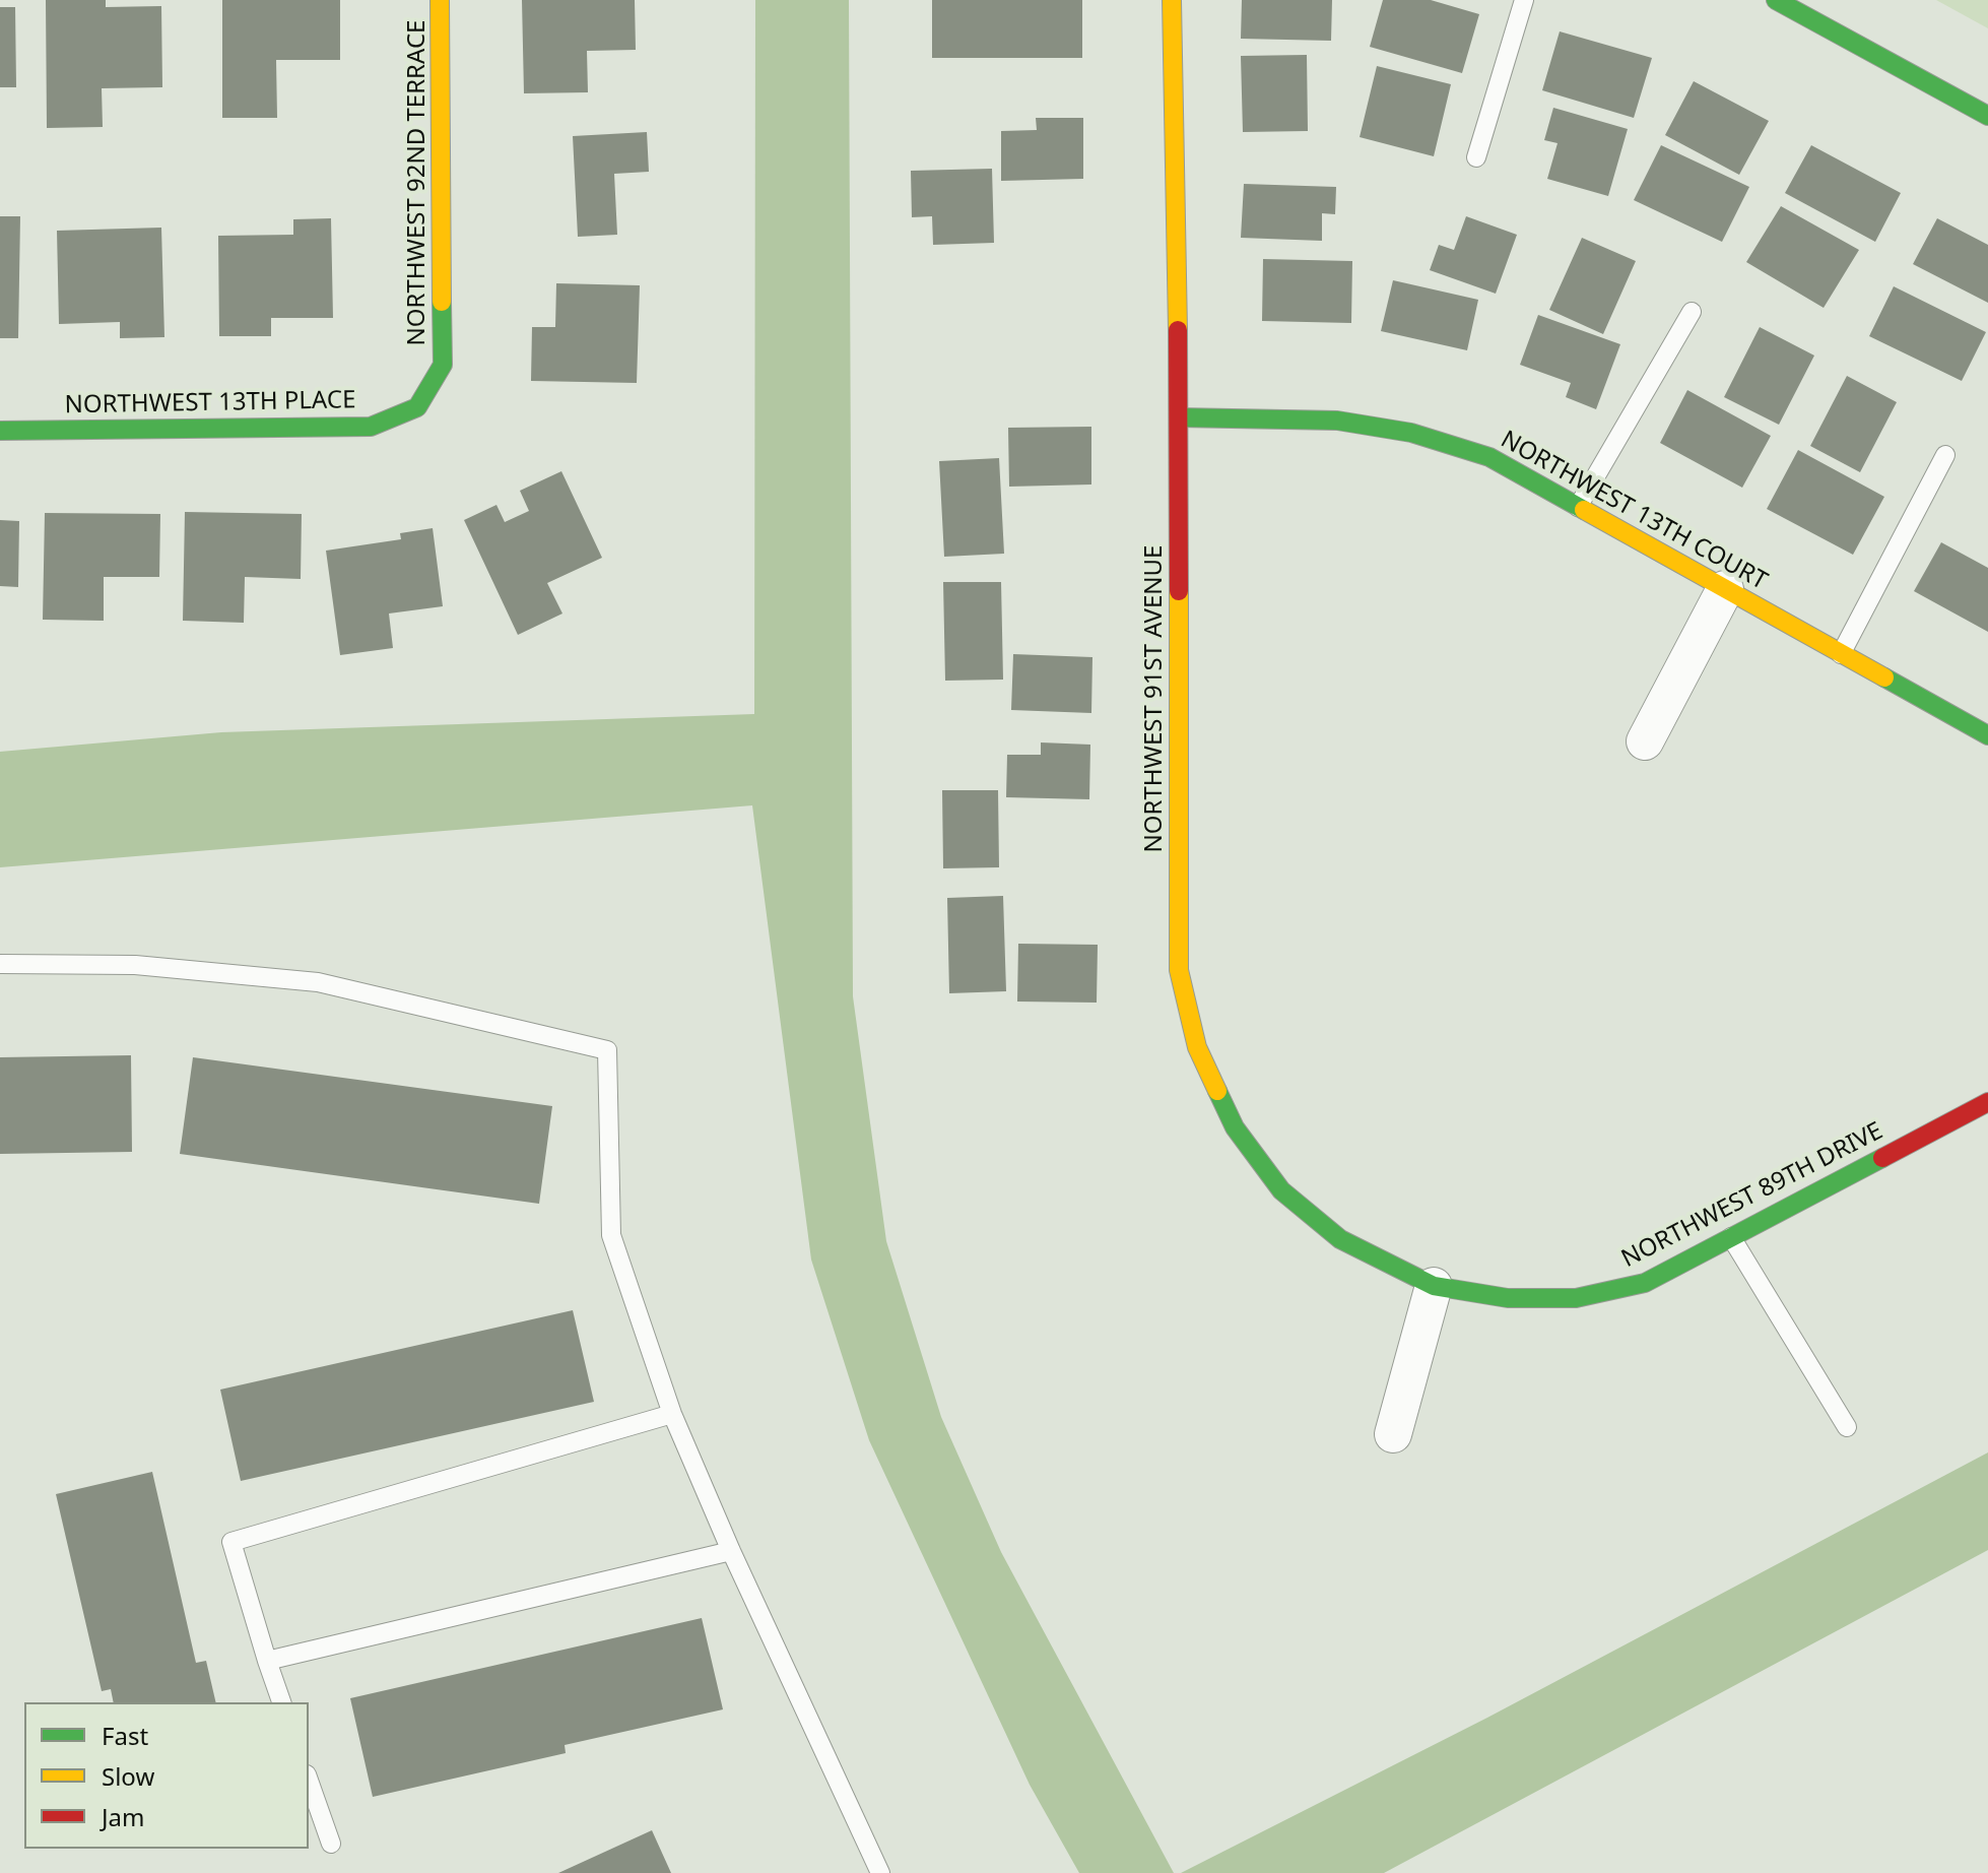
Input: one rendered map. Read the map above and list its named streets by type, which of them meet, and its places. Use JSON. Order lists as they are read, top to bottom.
{
  "streets": {
    "street": [
      "NORTHWEST 92ND TERRACE",
      "NORTHWEST 13TH PLACE",
      "NORTHWEST 13TH COURT",
      "NORTHWEST 91ST AVENUE",
      "NORTHWEST 89TH DRIVE"
    ]
  },
  "crossings": [
    ["NORTHWEST 92ND TERRACE", "NORTHWEST 13TH PLACE"],
    ["NORTHWEST 13TH COURT", "NORTHWEST 91ST AVENUE"],
    ["NORTHWEST 91ST AVENUE", "NORTHWEST 89TH DRIVE"]
  ],
  "legend": ["Fast", "Slow", "Jam"]
}
